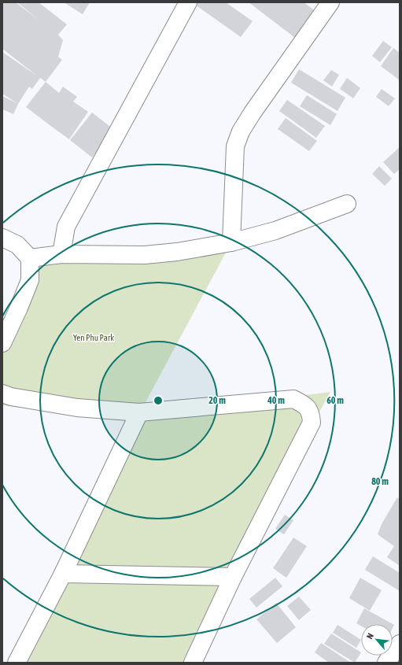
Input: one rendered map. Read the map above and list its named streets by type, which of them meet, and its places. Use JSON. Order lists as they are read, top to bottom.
{
  "parks": ["Yen Phu Park"],
  "north": "top left",
  "rings": [
    "20 m",
    "40 m",
    "60 m",
    "80 m"
  ]
}
